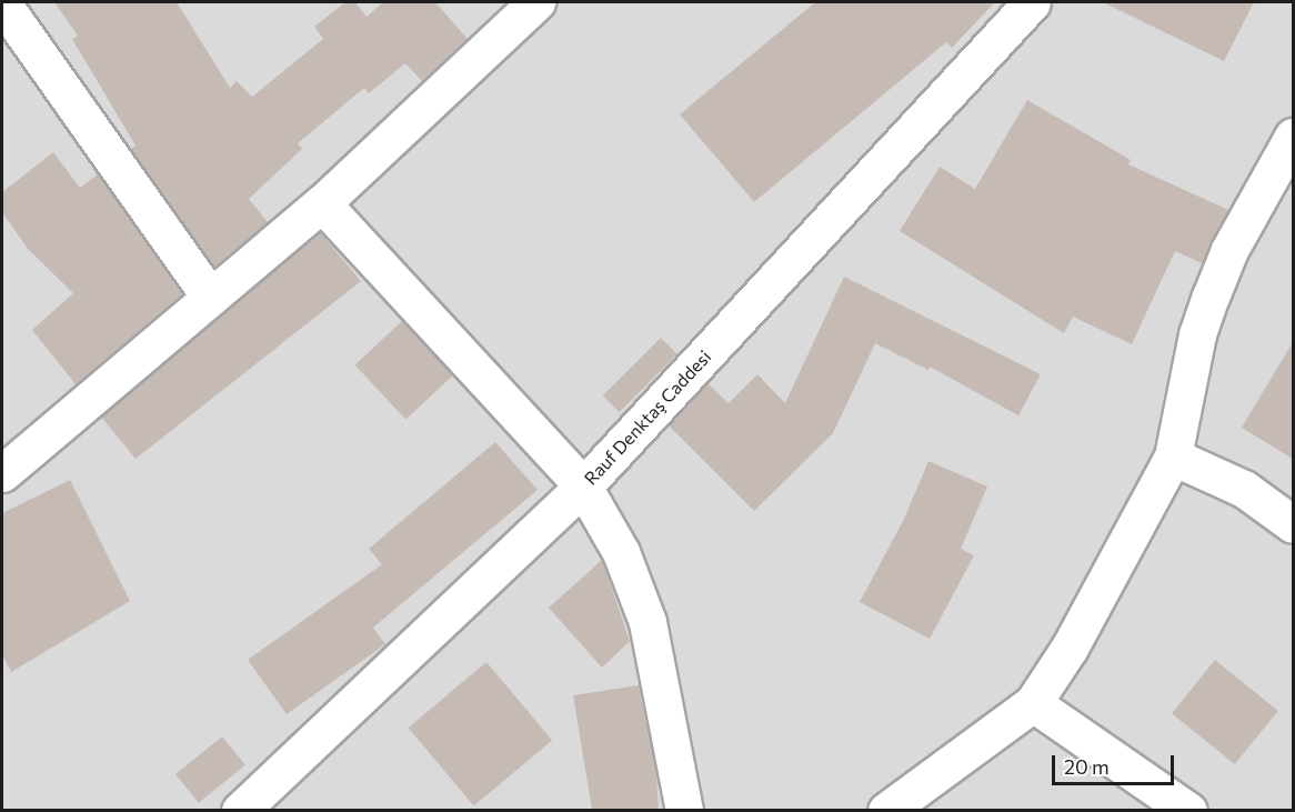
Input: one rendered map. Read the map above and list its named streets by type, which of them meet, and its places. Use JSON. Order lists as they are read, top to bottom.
{
  "streets": {
    "street": ["Rauf Denktaş Caddesi"]
  },
  "scale_bar": "20 m"
}
